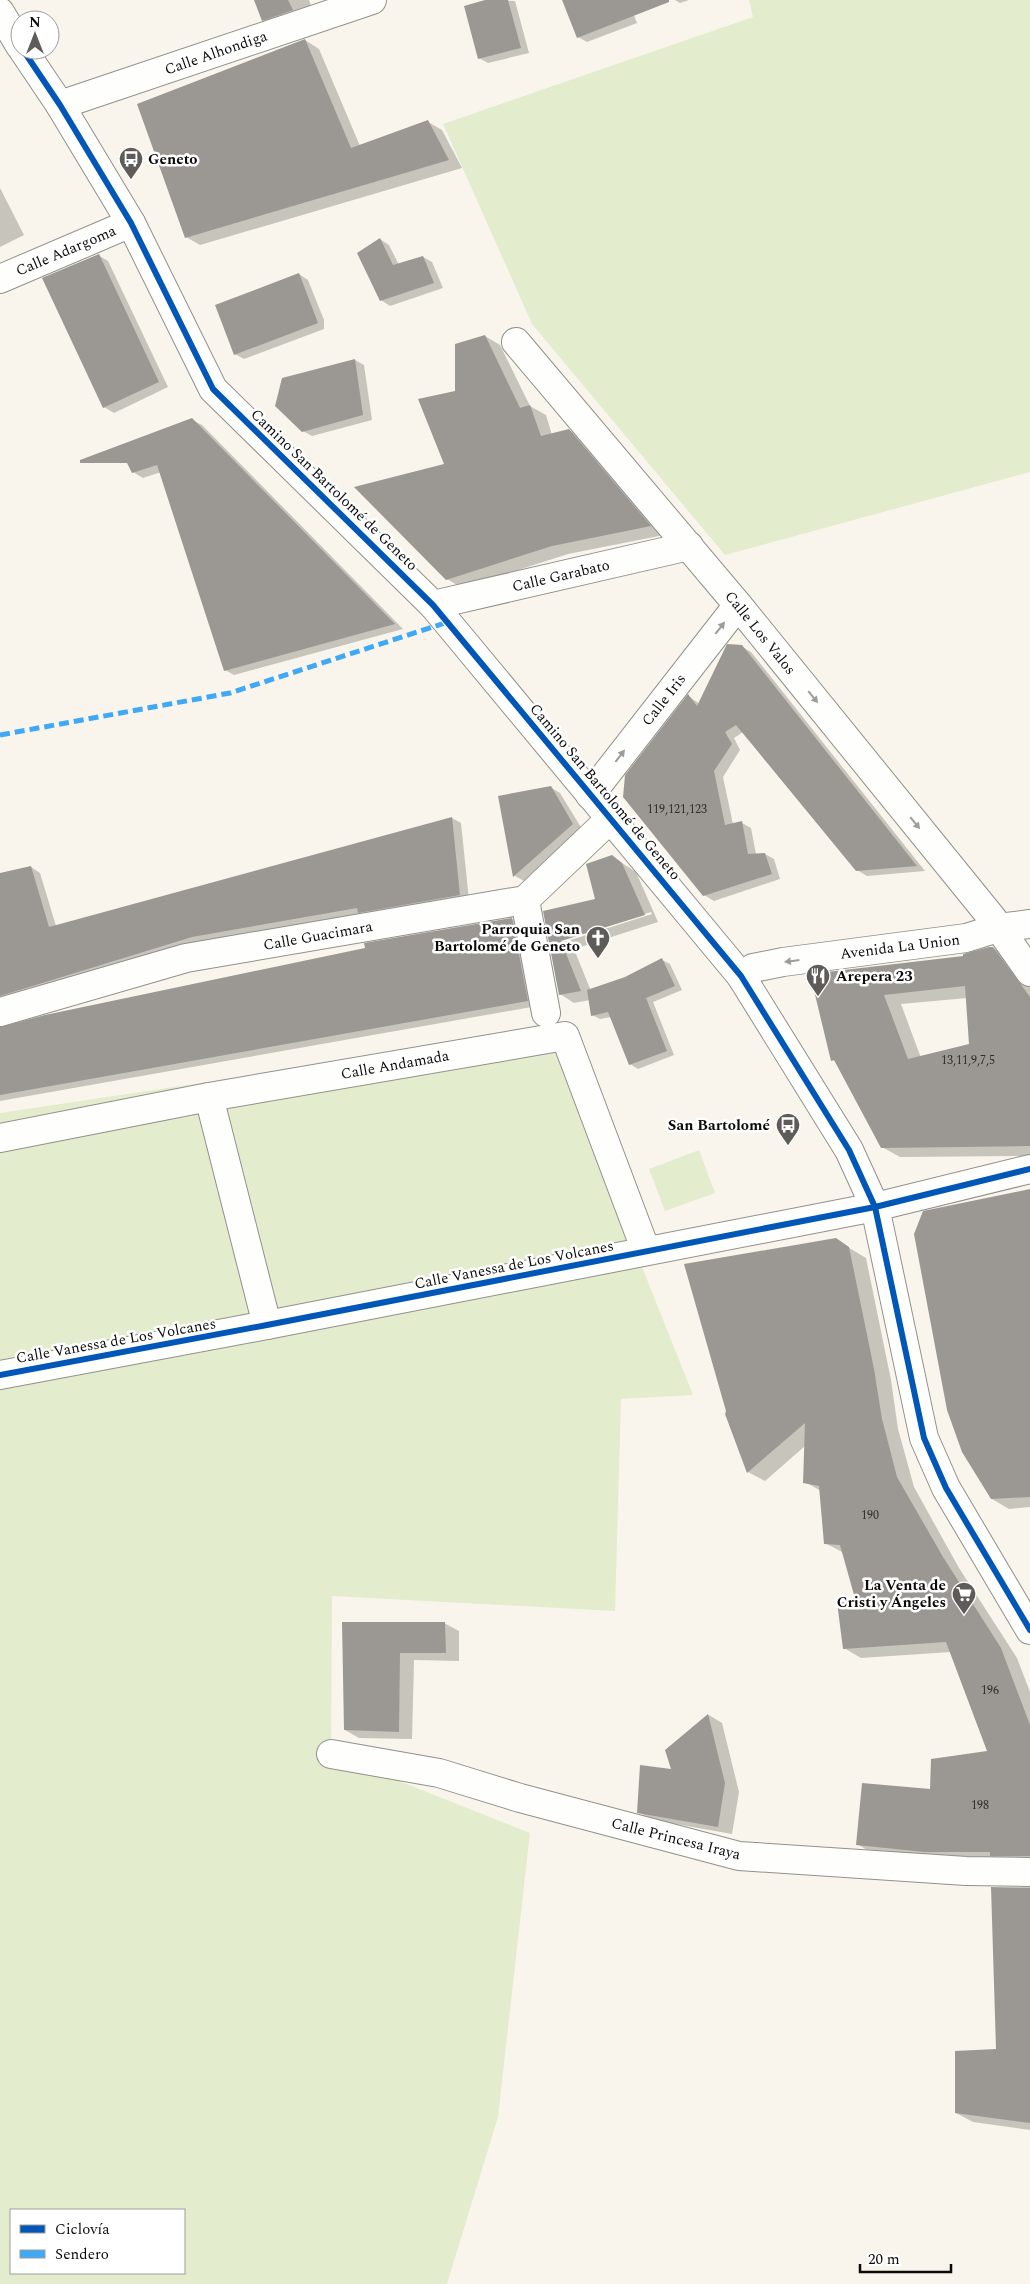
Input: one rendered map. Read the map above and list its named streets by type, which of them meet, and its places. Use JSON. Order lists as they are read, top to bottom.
{
  "streets": {
    "street": [
      "Calle Alhondiga",
      "Calle Adargoma",
      "Camino San Bartolomé de Geneto",
      "Calle Garabato",
      "Calle Los Valos",
      "Calle Iris",
      "Calle Guacimara",
      "Avenida La Union",
      "Calle Andamada",
      "Calle Vanessa de Los Volcanes",
      "Calle Princesa Iraya"
    ]
  },
  "crossings": [
    ["Calle Alhondiga", "Camino San Bartolomé de Geneto"],
    ["Calle Adargoma", "Camino San Bartolomé de Geneto"],
    ["Camino San Bartolomé de Geneto", "Calle Garabato"],
    ["Camino San Bartolomé de Geneto", "Calle Iris"],
    ["Camino San Bartolomé de Geneto", "Avenida La Union"],
    ["Camino San Bartolomé de Geneto", "Calle Vanessa de Los Volcanes"],
    ["Calle Garabato", "Calle Los Valos"],
    ["Calle Los Valos", "Calle Iris"],
    ["Calle Los Valos", "Avenida La Union"],
    ["Calle Andamada", "Calle Vanessa de Los Volcanes"]
  ],
  "one_way": ["Calle Los Valos", "Calle Iris", "Avenida La Union"],
  "places": {
    "bus stop": ["Geneto", "San Bartolomé"],
    "church": ["Parroquia San Bartolomé de Geneto"],
    "restaurant": ["Arepera 23"],
    "supermarket": ["La Venta de Cristi y Ángeles"]
  },
  "house_numbers": [
    "119,121,123",
    "13,11,9,7,5",
    "190",
    "196",
    "198"
  ],
  "legend": ["Ciclovía", "Sendero"],
  "scale_bar": "20 m",
  "north": "top"
}
